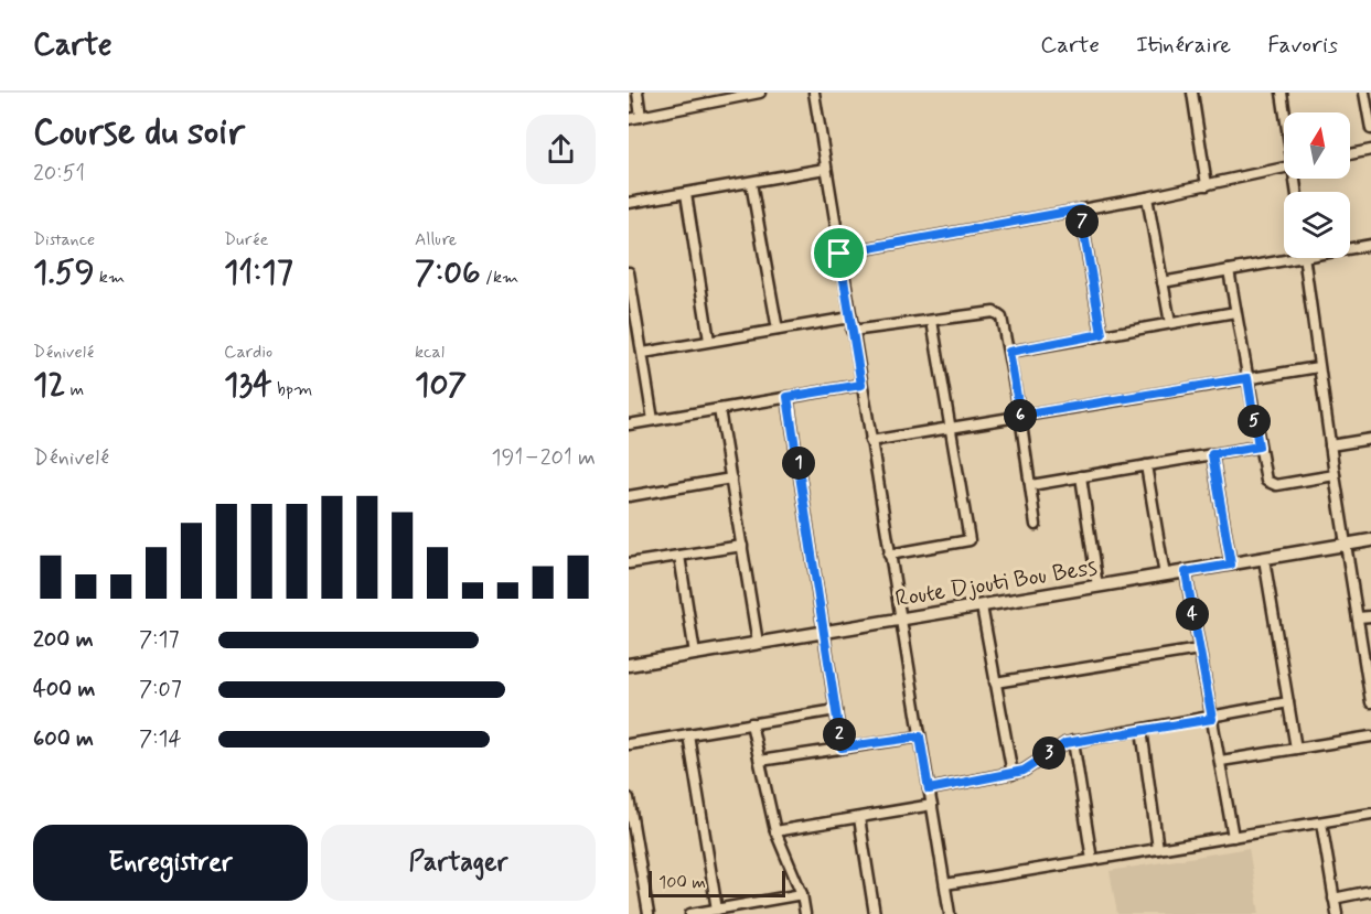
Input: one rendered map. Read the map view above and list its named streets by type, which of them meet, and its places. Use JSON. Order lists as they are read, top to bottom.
{
  "streets": {
    "main road": ["Route Djouti Bou Bess"]
  },
  "scale_bar": "100 m",
  "north": "top",
  "page": {
    "header": "Carte",
    "nav": ["Carte", "Itinéraire", "Favoris"],
    "heading": ["Course du soir", "20:51"],
    "stats": [
      ["Distance", "1.59 km"],
      ["Durée", "11:17"],
      ["Allure", "7:06 /km"],
      ["Dénivelé", "12 m"],
      ["Cardio", "134 bpm"],
      ["kcal", "107"]
    ],
    "pins": [
      "7",
      "6",
      "5",
      "1",
      "4",
      "2",
      "3"
    ],
    "chart": ["Dénivelé", "191–201 m"],
    "list": [
      {
        "name": "200 m",
        "note": "7:17"
      },
      {
        "name": "400 m",
        "note": "7:07"
      },
      {
        "name": "600 m",
        "note": "7:14"
      }
    ],
    "buttons": ["Enregistrer", "Partager"],
    "scale": "100 m"
  }
}
